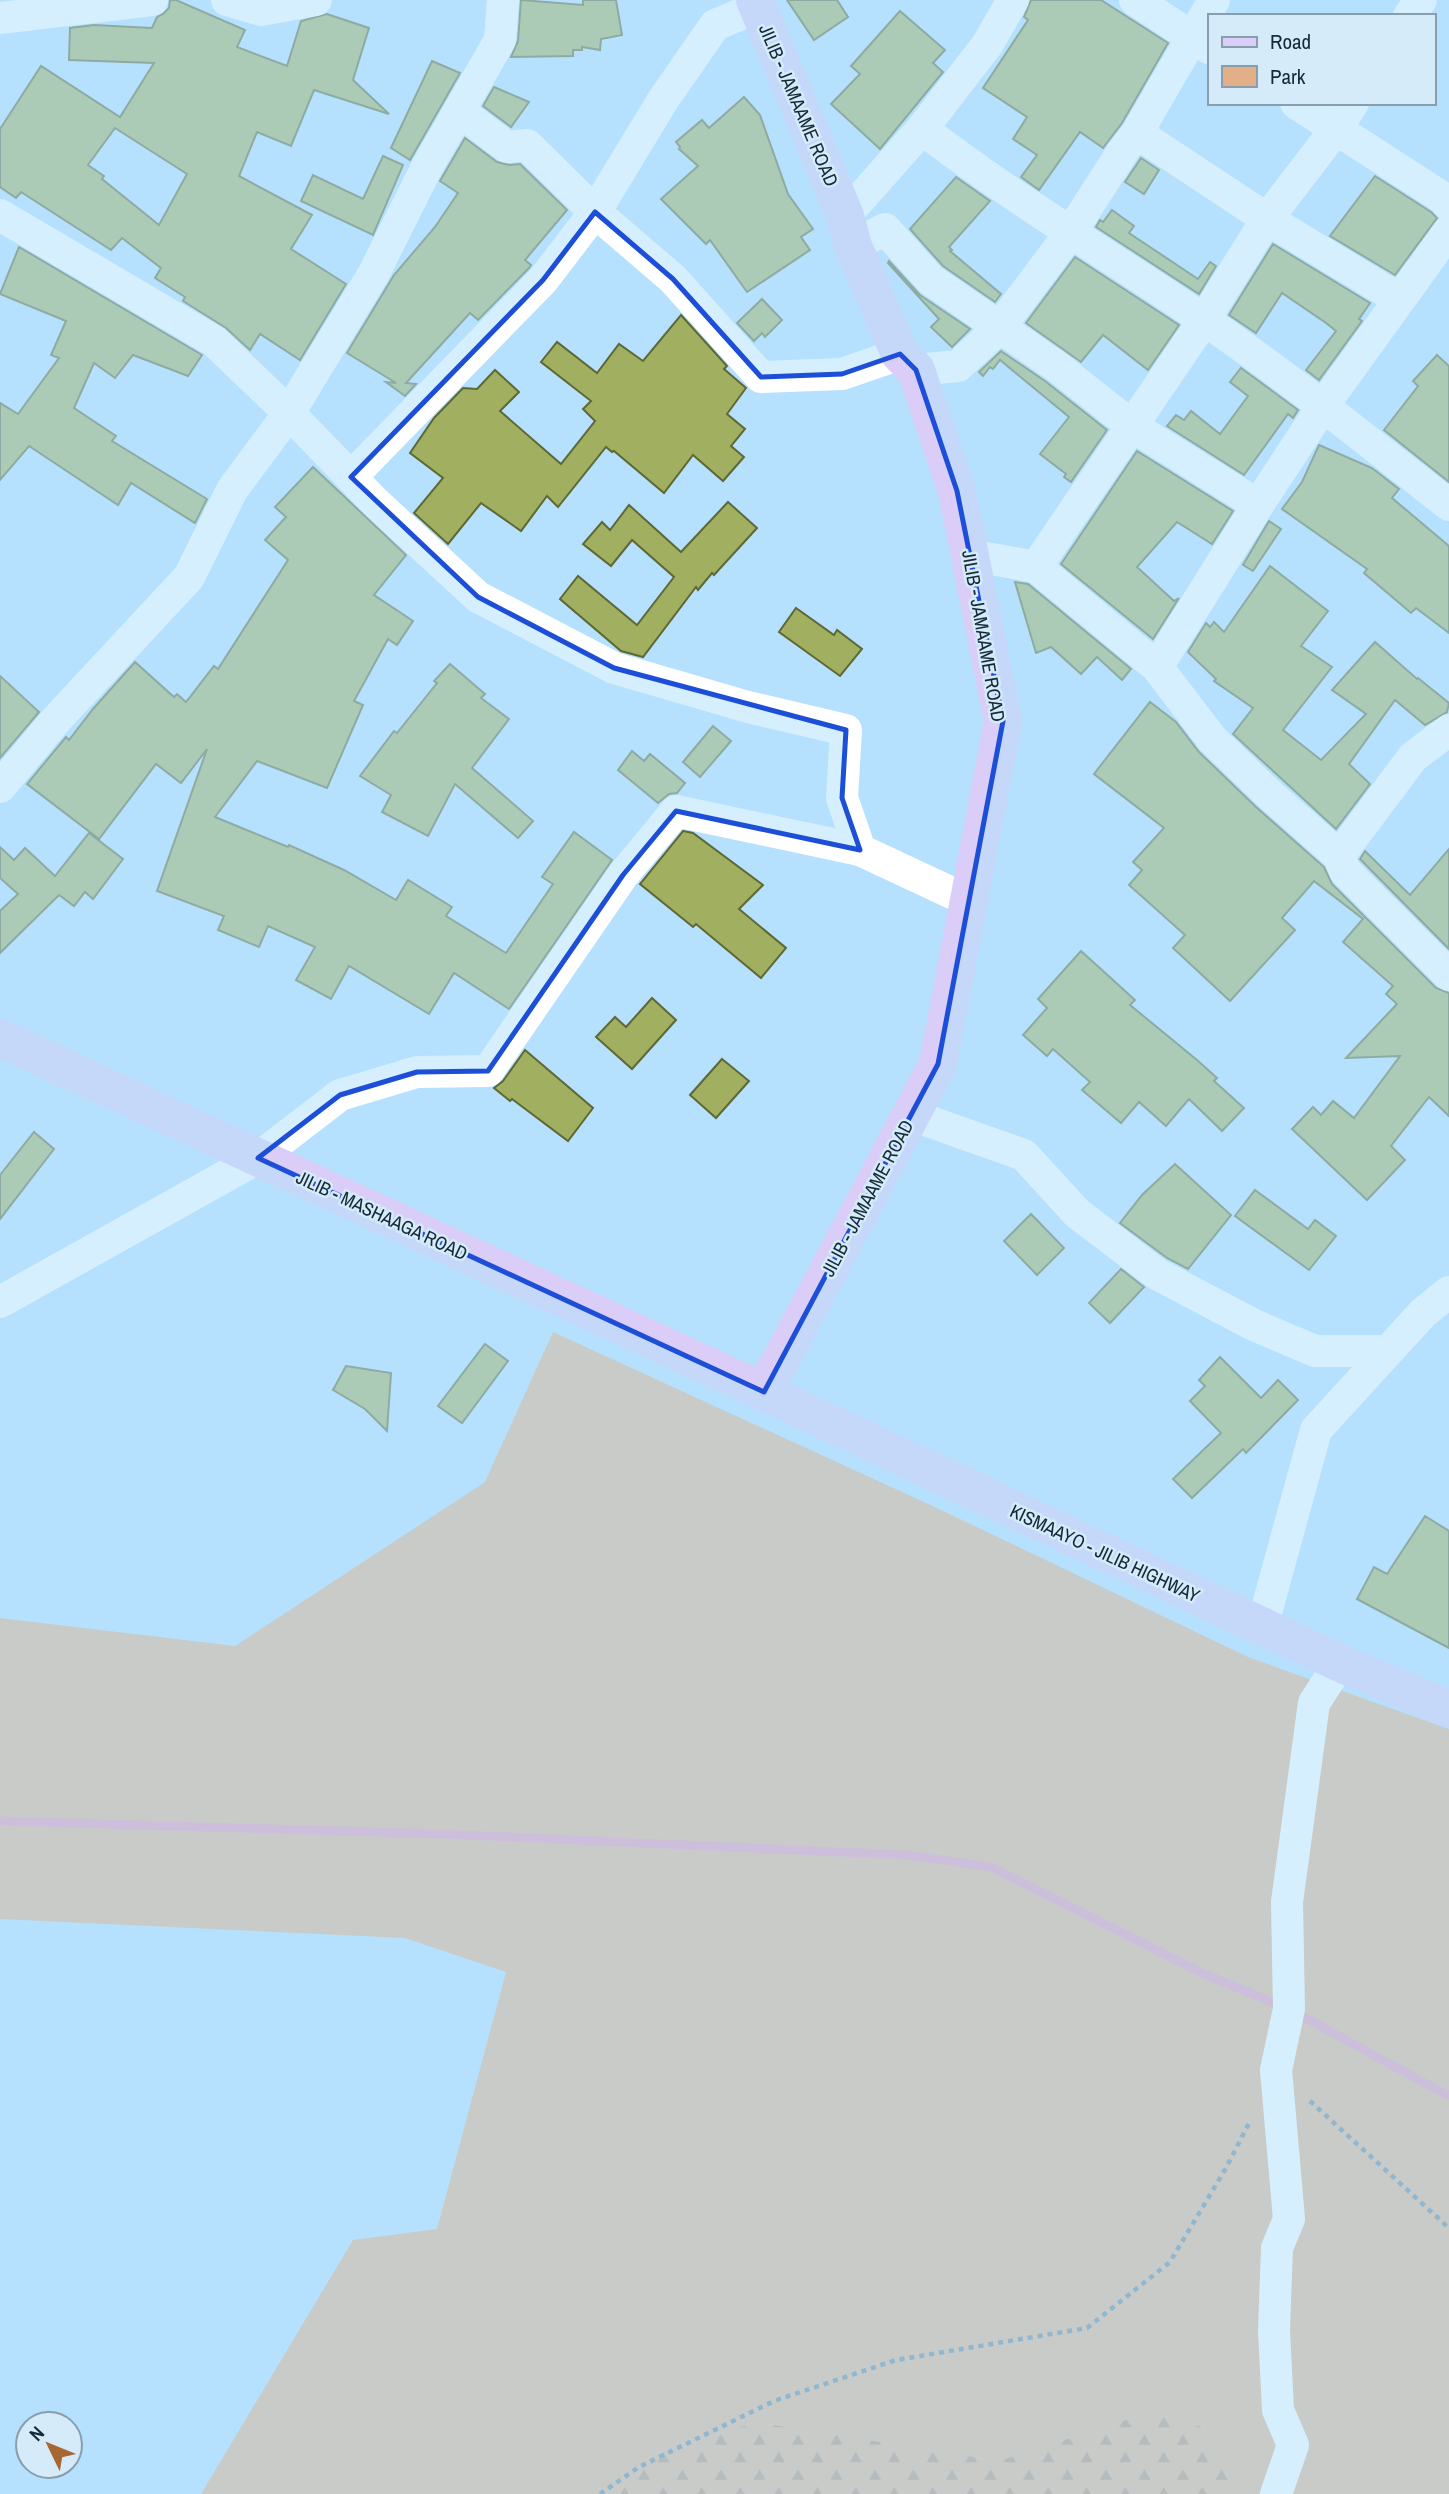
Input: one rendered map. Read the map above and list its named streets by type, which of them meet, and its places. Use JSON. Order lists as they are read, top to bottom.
{
  "streets": {
    "main road": ["JILIB - JAMAAME ROAD", "JILIB - MASHAAGA ROAD", "KISMAAYO - JILIB HIGHWAY"]
  },
  "crossings": [
    ["JILIB - JAMAAME ROAD", "JILIB - MASHAAGA ROAD"],
    ["JILIB - JAMAAME ROAD", "KISMAAYO - JILIB HIGHWAY"],
    ["JILIB - MASHAAGA ROAD", "KISMAAYO - JILIB HIGHWAY"]
  ],
  "legend": ["Road", "Park"],
  "north": "top left"
}
